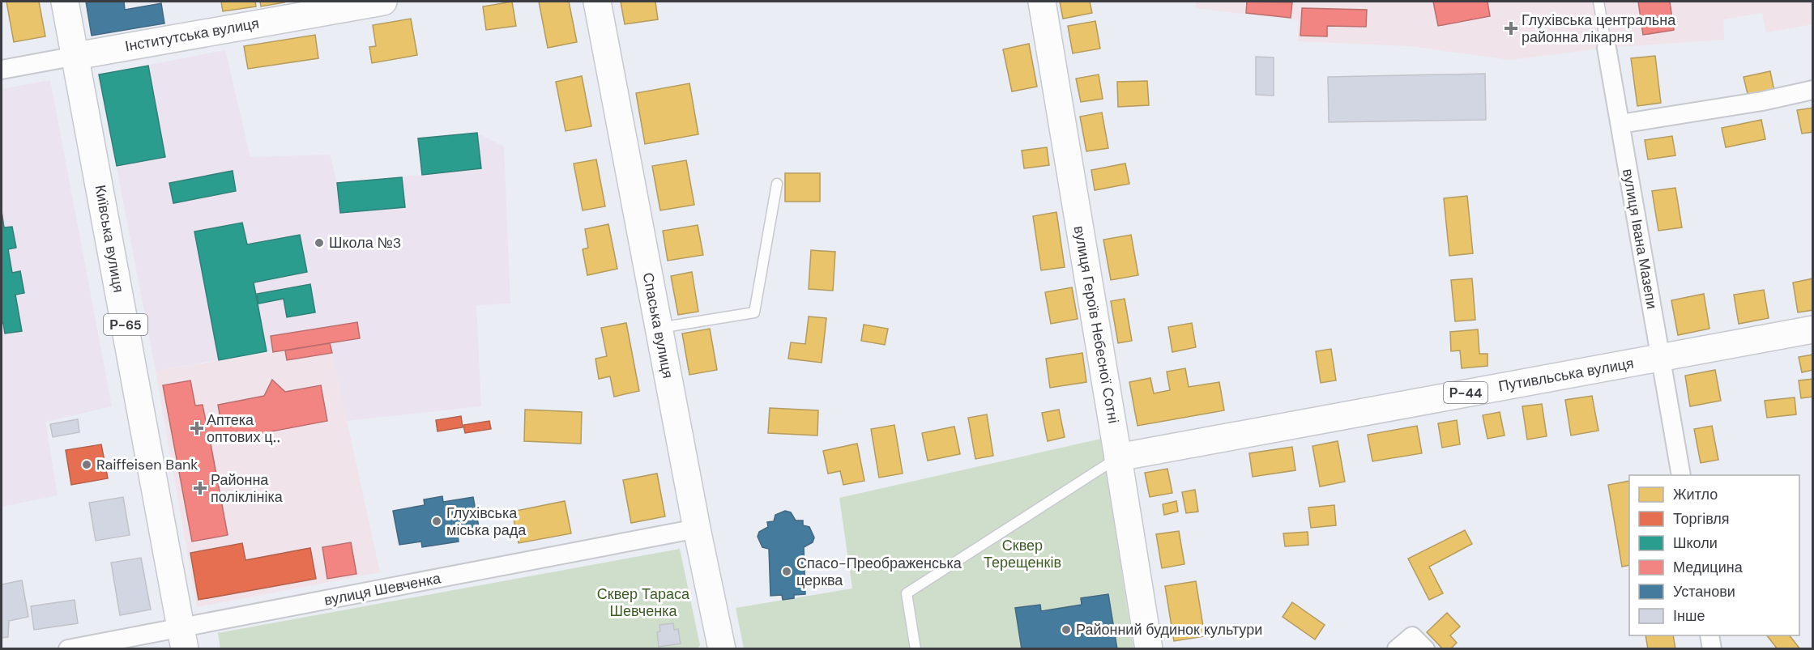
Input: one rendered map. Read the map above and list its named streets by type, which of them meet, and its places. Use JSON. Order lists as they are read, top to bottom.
{
  "streets": {
    "main road": [
      "Інститутська вулиця",
      "Київська вулиця",
      "Р-65",
      "вулиця Героїв Небесної Сотні",
      "Спаська вулиця",
      "Путивльська вулиця",
      "Р-44"
    ],
    "street": ["вулиця Івана Мазепи", "вулиця Шевченка"]
  },
  "crossings": [
    ["Інститутська вулиця", "Київська вулиця"],
    ["Київська вулиця", "вулиця Шевченка"],
    ["вулиця Івана Мазепи", "Путивльська вулиця"],
    ["вулиця Героїв Небесної Сотні", "Путивльська вулиця"],
    ["Спаська вулиця", "вулиця Шевченка"]
  ],
  "parks": ["Сквер Терещенків", "Сквер Тараса Шевченка"],
  "places": {
    "health": ["Глухівська центральна районна лікарня", "Аптека оптових ц‥", "Районна поліклініка"],
    "other": [
      "Школа №3",
      "Raiffeisen Bank",
      "Глухівська міська рада",
      "Спасо-Преображенська церква",
      "Районний будинок культури"
    ]
  },
  "legend": [
    "Житло",
    "Торгівля",
    "Школи",
    "Медицина",
    "Установи",
    "Інше"
  ]
}
